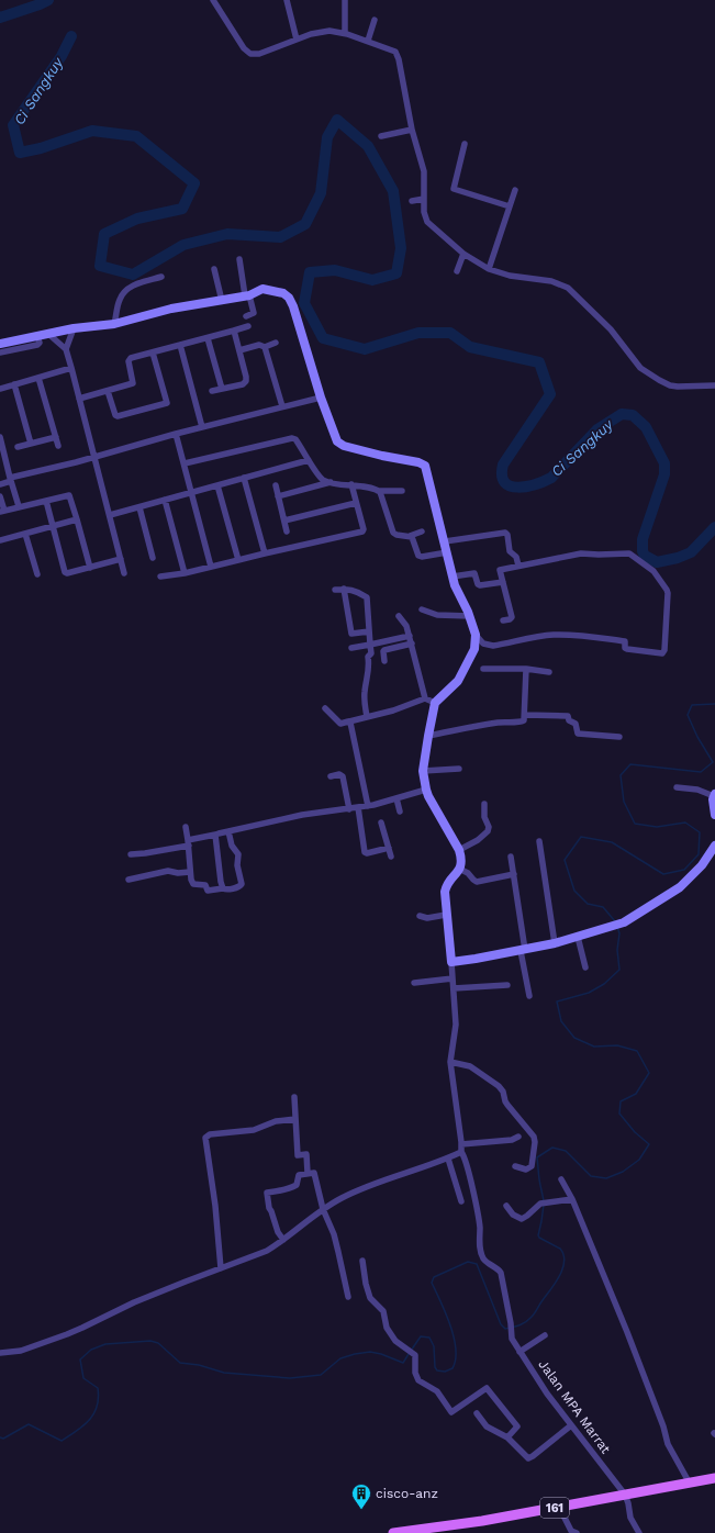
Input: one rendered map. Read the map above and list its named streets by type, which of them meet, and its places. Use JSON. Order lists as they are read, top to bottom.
{
  "streets": {
    "main road": ["161"],
    "street": ["Jalan MPA Marrat"]
  },
  "crossings": [
    ["Jalan MPA Marrat", "161"]
  ],
  "water": ["Ci Sangkuy"],
  "places": {
    "building": ["cisco-anz"]
  }
}
